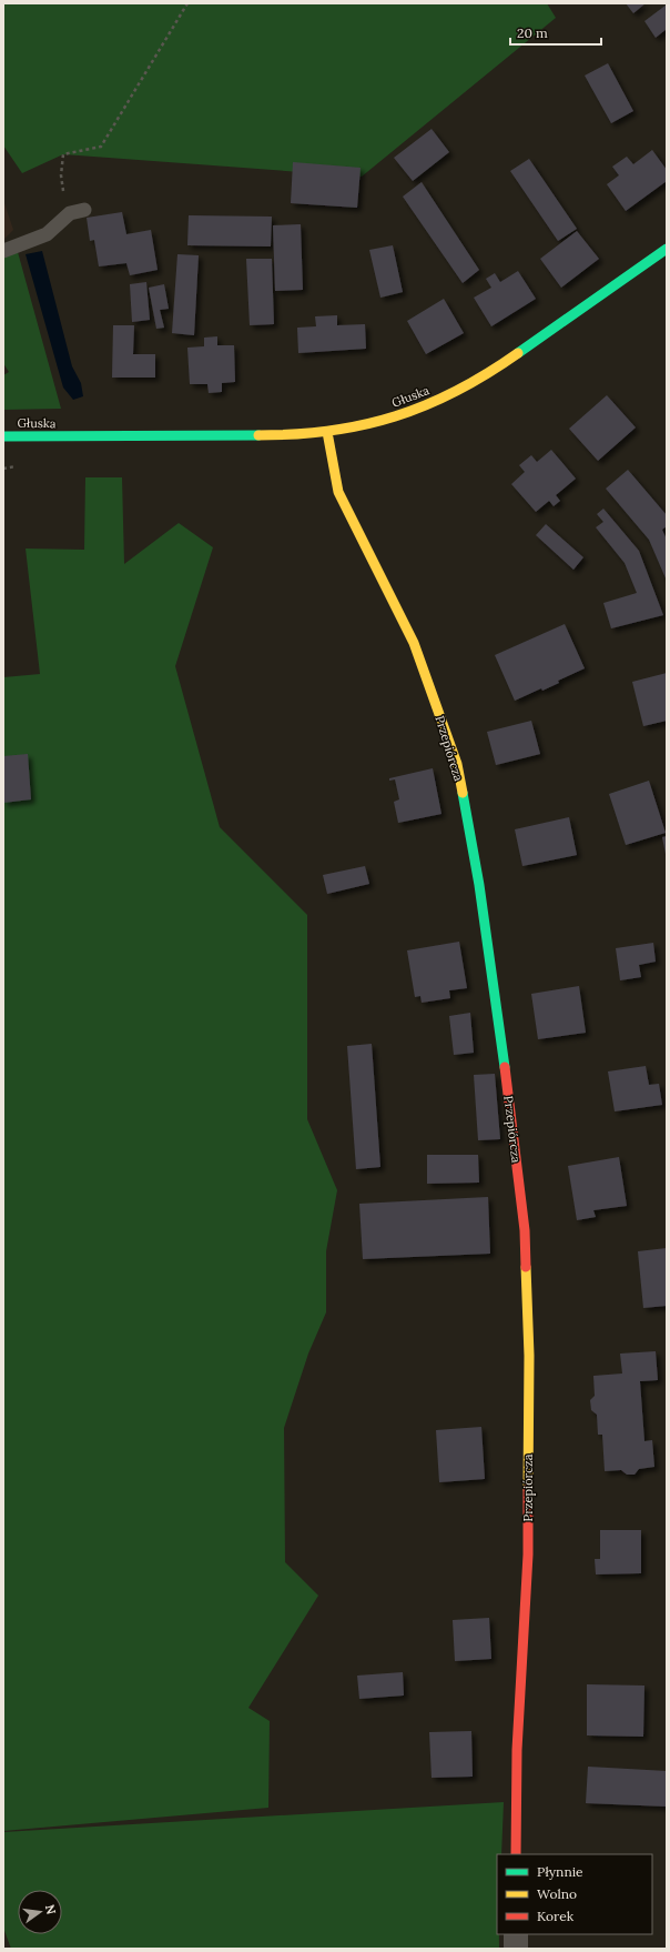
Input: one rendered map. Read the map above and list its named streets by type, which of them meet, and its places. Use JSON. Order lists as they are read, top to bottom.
{
  "streets": {
    "street": ["Głuska", "Przepiórcza"]
  },
  "crossings": [
    ["Głuska", "Przepiórcza"]
  ],
  "legend": ["Płynnie", "Wolno", "Korek"],
  "scale_bar": "20 m",
  "north": "right"
}
